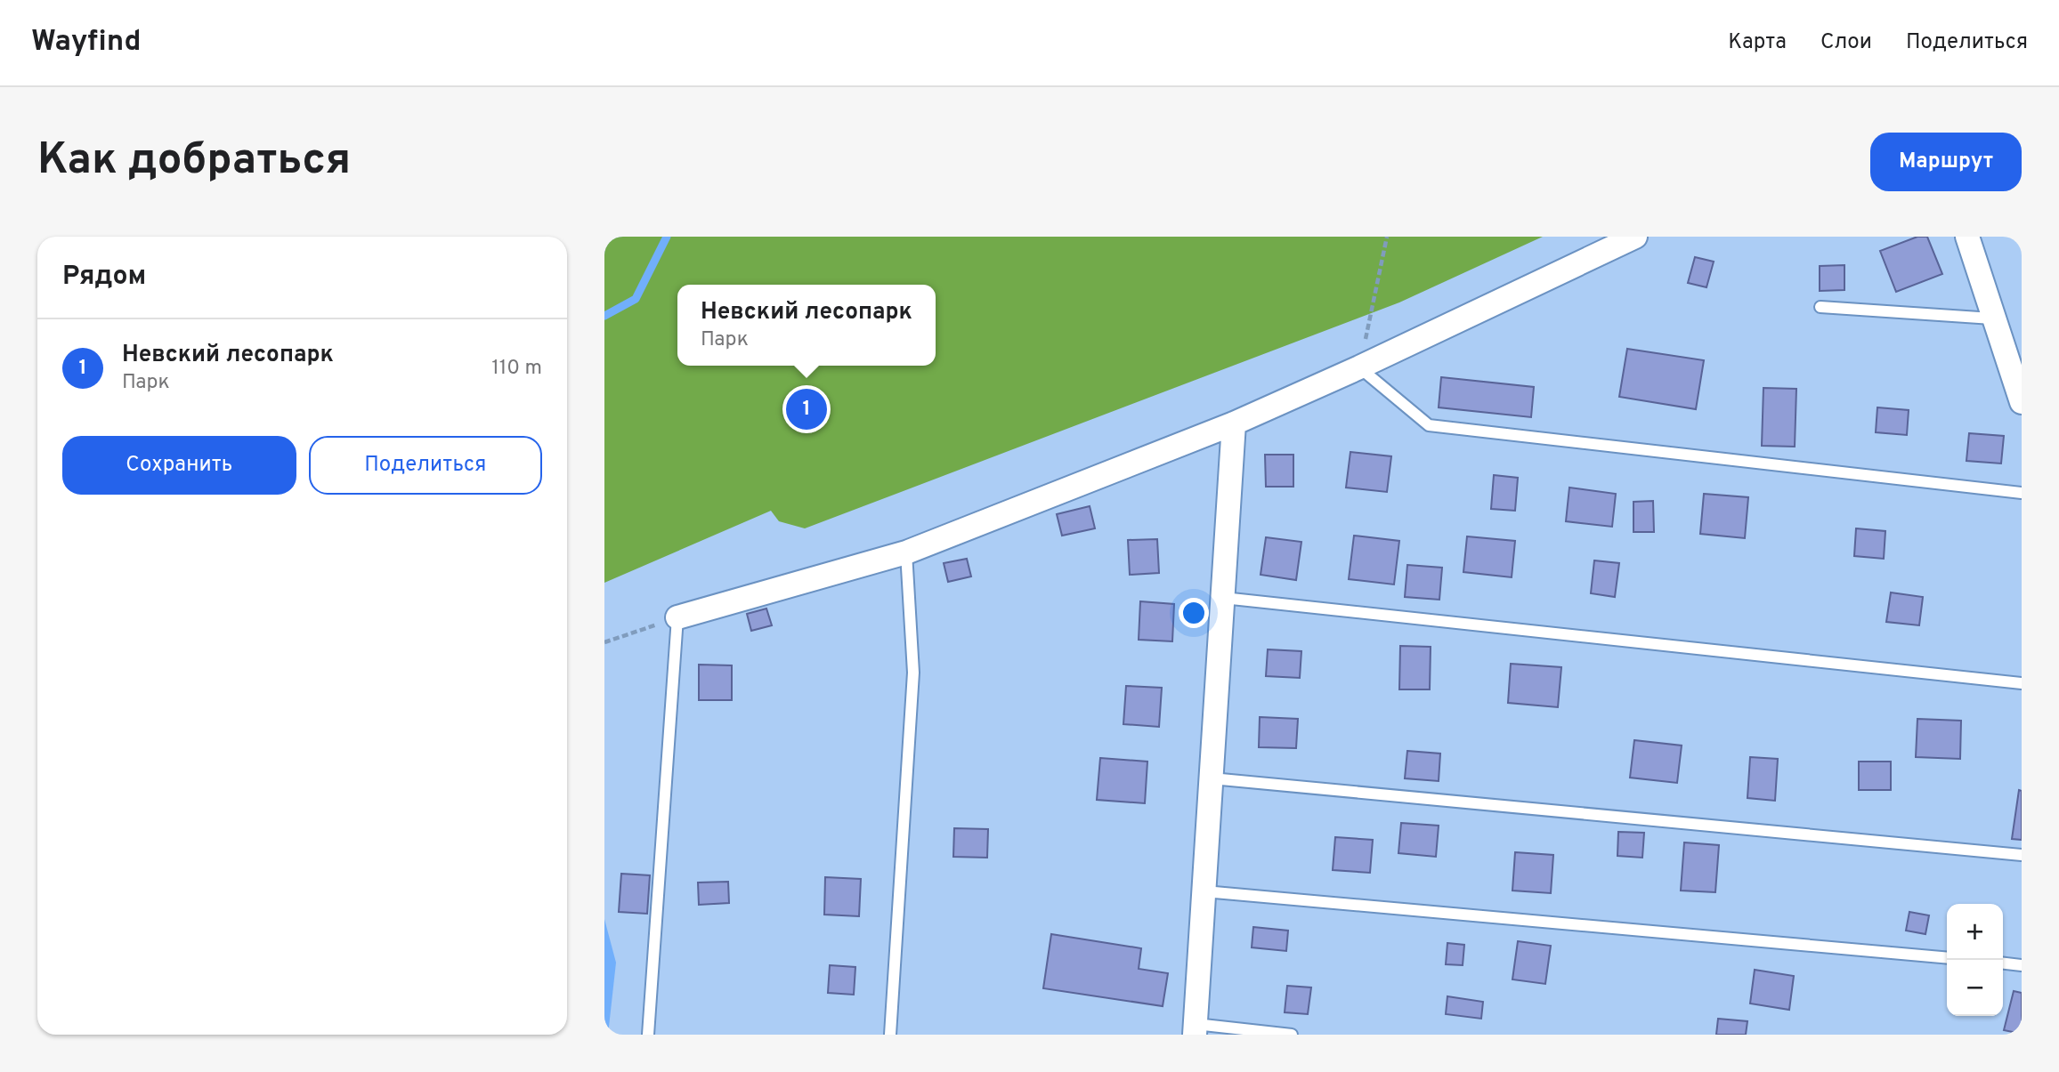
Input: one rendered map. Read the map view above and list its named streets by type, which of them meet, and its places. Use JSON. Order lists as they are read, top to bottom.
{
  "page": {
    "header": "Wayfind",
    "nav": ["Карта", "Слои", "Поделиться"],
    "buttons": [
      "Маршрут",
      ["Сохранить", "Поделиться"]
    ],
    "title": "Как добраться",
    "heading": "Рядом",
    "popup": ["Невский лесопарк", "Парк"],
    "list": [
      {
        "mark": "1",
        "name": "Невский лесопарк",
        "note": "Парк",
        "value": "110 m"
      }
    ],
    "pins": "1",
    "map_buttons": ["+", "−"]
  }
}
